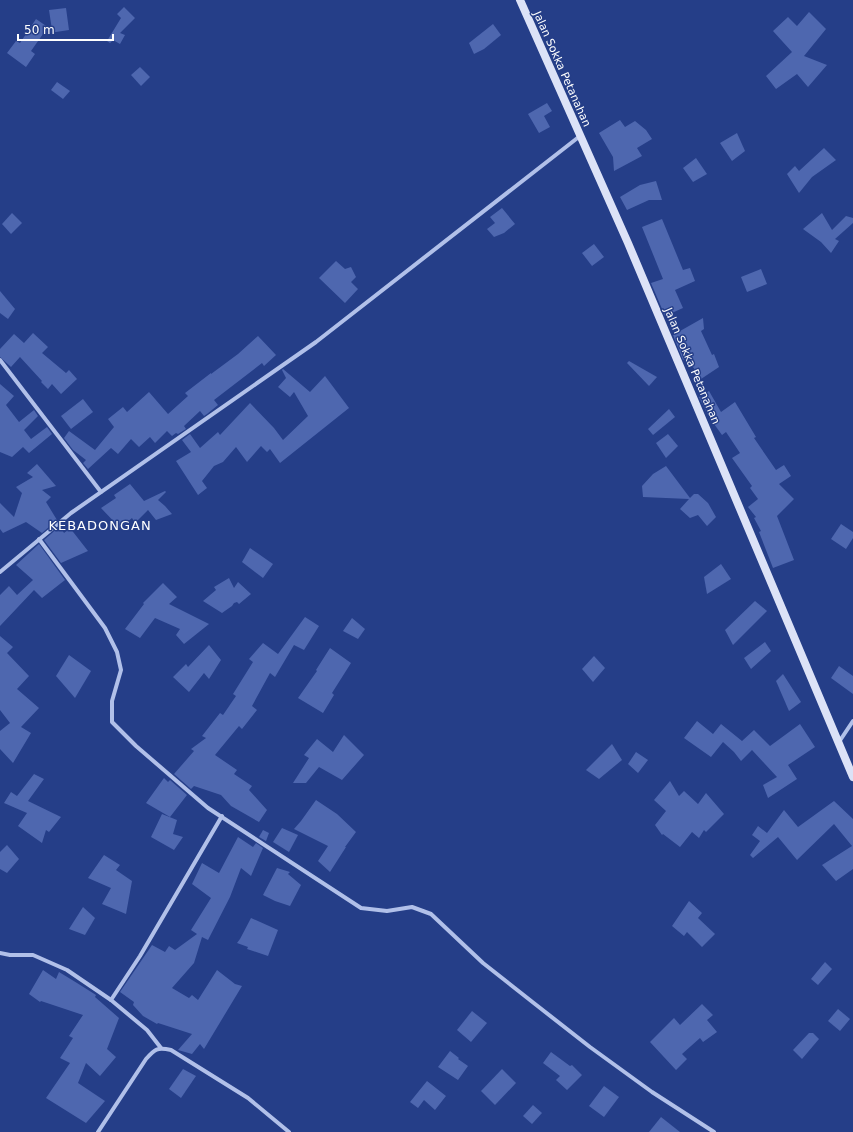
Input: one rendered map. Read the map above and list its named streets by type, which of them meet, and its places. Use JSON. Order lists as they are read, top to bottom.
{
  "streets": {
    "main road": ["Jalan Sokka Petanahan"]
  },
  "districts": ["KEBADONGAN"],
  "scale_bar": "50 m"
}
